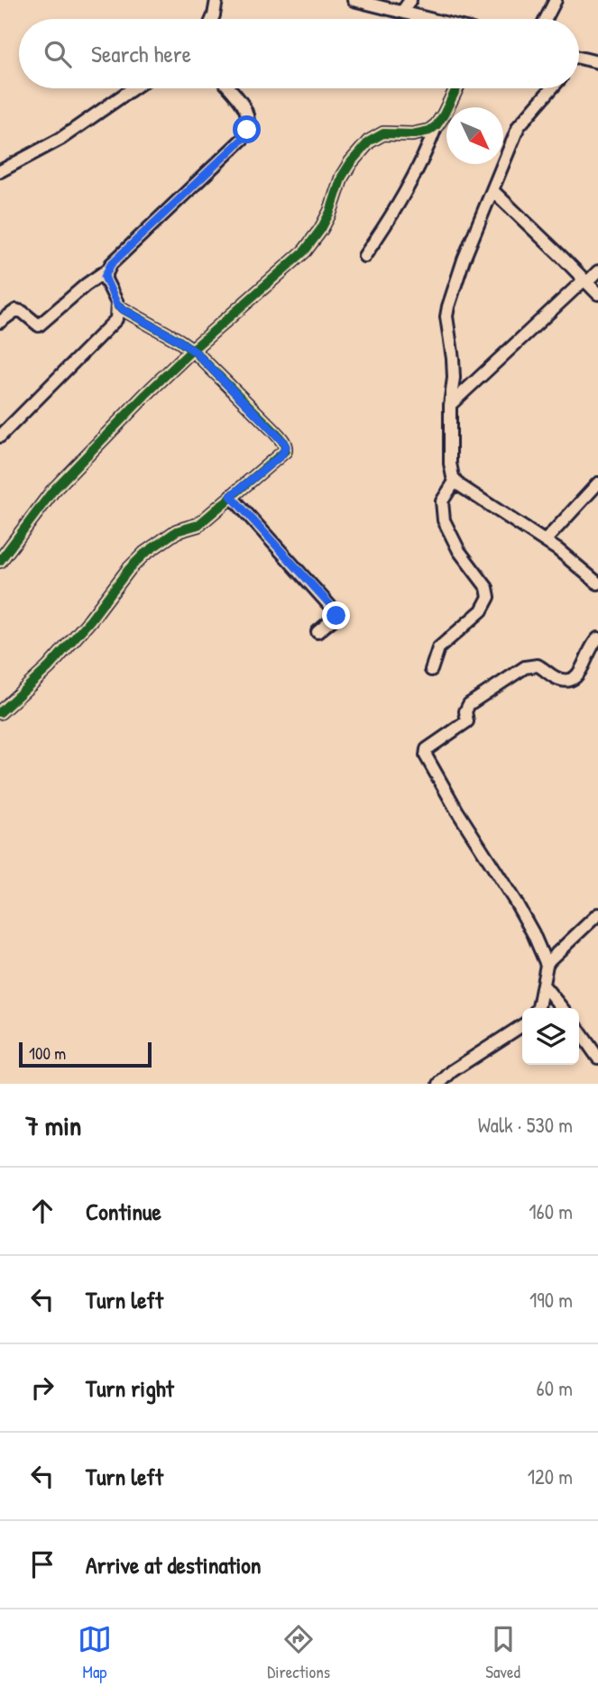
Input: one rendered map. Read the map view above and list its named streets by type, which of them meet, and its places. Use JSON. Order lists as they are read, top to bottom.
{
  "scale_bar": "100 m",
  "north": "bottom right",
  "page": {
    "search": "Search here",
    "scale": "100 m",
    "heading": ["7 min", "Walk · 530 m"],
    "list": [
      ["Continue", "160 m"],
      ["Turn left", "190 m"],
      ["Turn right", "60 m"],
      ["Turn left", "120 m"],
      "Arrive at destination"
    ],
    "nav": ["Map", "Directions", "Saved"]
  }
}
